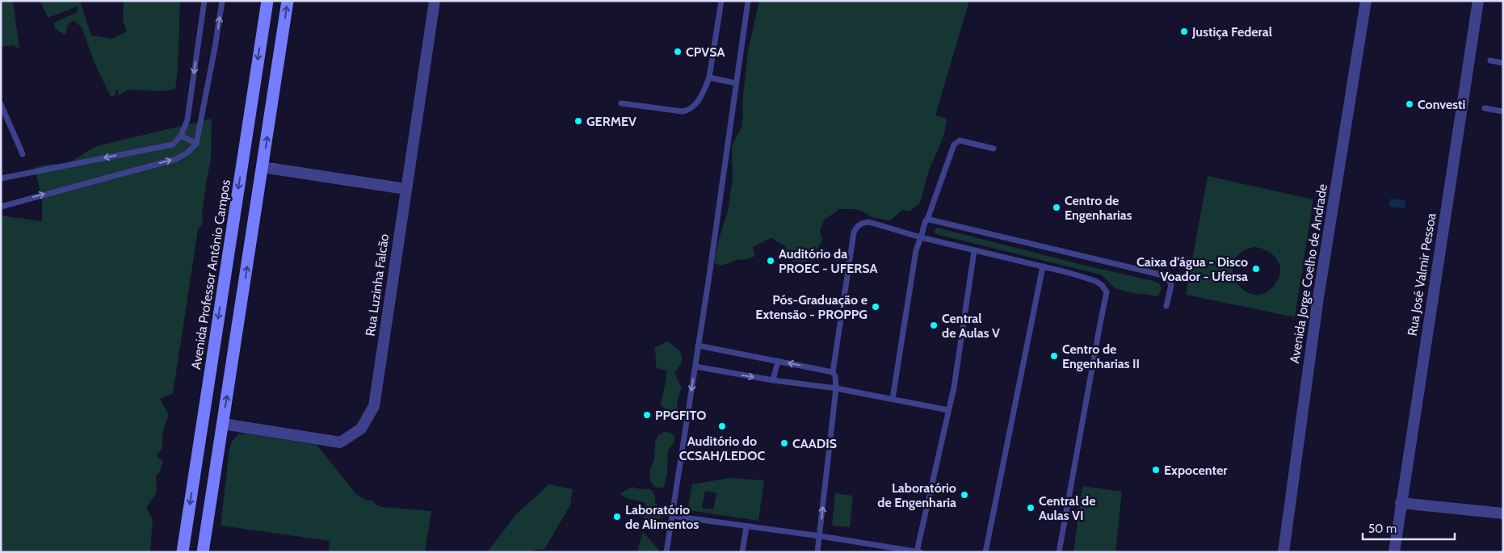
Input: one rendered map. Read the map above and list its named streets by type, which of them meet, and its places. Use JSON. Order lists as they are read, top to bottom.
{
  "streets": {
    "street": [
      "Avenida Jorge Coelho de Andrade",
      "Avenida Professor Antônio Campos",
      "Rua José Valmir Pessoa",
      "Rua Luzinha Falcão"
    ]
  },
  "places": [
    "Justiça Federal",
    "CPVSA",
    "Convesti",
    "GERMEV",
    "Centro de Engenharias",
    "Auditório da PROEC - UFERSA",
    "Caixa d'água - Disco Voador - Ufersa",
    "Pós-Graduação e Extensão - PROPPG",
    "Central de Aulas V",
    "Centro de Engenharias II",
    "PPGFITO",
    "Auditório do CCSAH/LEDOC",
    "CAADIS",
    "Expocenter",
    "Laboratório de Engenharia",
    "Central de Aulas VI",
    "Laboratório de Alimentos"
  ],
  "scale_bar": "50 m"
}
